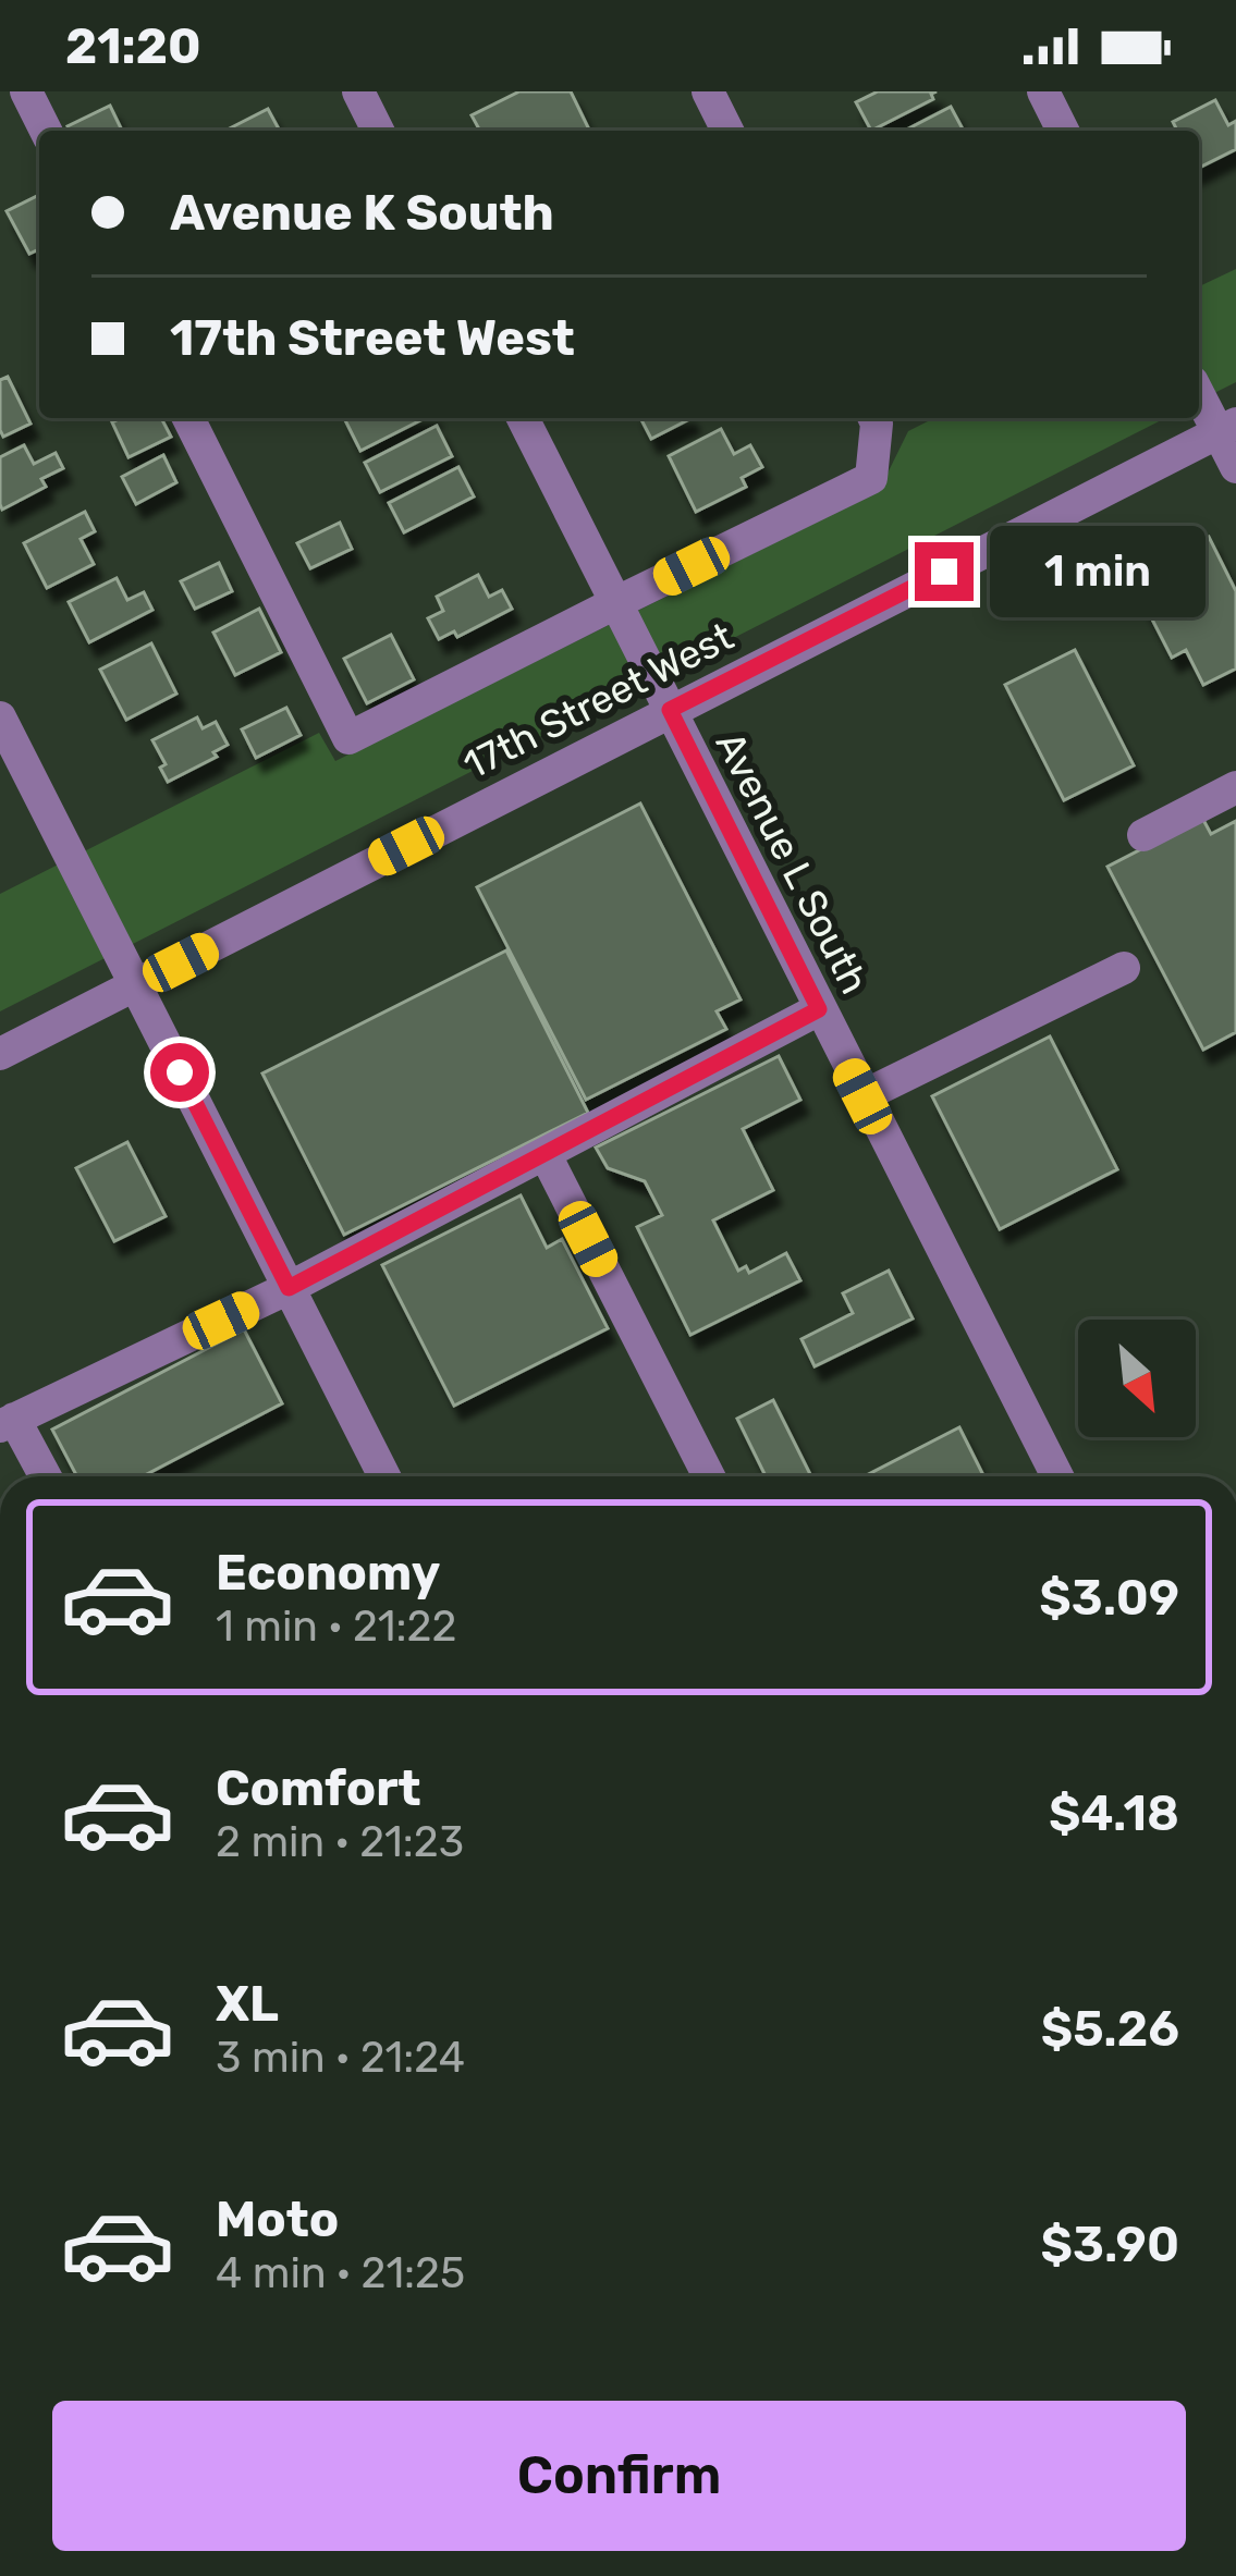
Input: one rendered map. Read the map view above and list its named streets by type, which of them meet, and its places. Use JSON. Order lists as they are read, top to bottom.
{
  "streets": {
    "street": ["17th Street West", "Avenue L South"]
  },
  "crossings": [
    ["17th Street West", "Avenue L South"]
  ],
  "north": "bottom right",
  "page": {
    "status": "21:20",
    "banner": ["Avenue K South", "17th Street West"],
    "bubble": "1 min",
    "list": [
      {
        "name": "Economy",
        "note": "1 min · 21:22",
        "value": "$3.09"
      },
      {
        "name": "Comfort",
        "note": "2 min · 21:23",
        "value": "$4.18"
      },
      {
        "name": "XL",
        "note": "3 min · 21:24",
        "value": "$5.26"
      },
      {
        "name": "Moto",
        "note": "4 min · 21:25",
        "value": "$3.90"
      }
    ],
    "buttons": "Confirm"
  }
}
